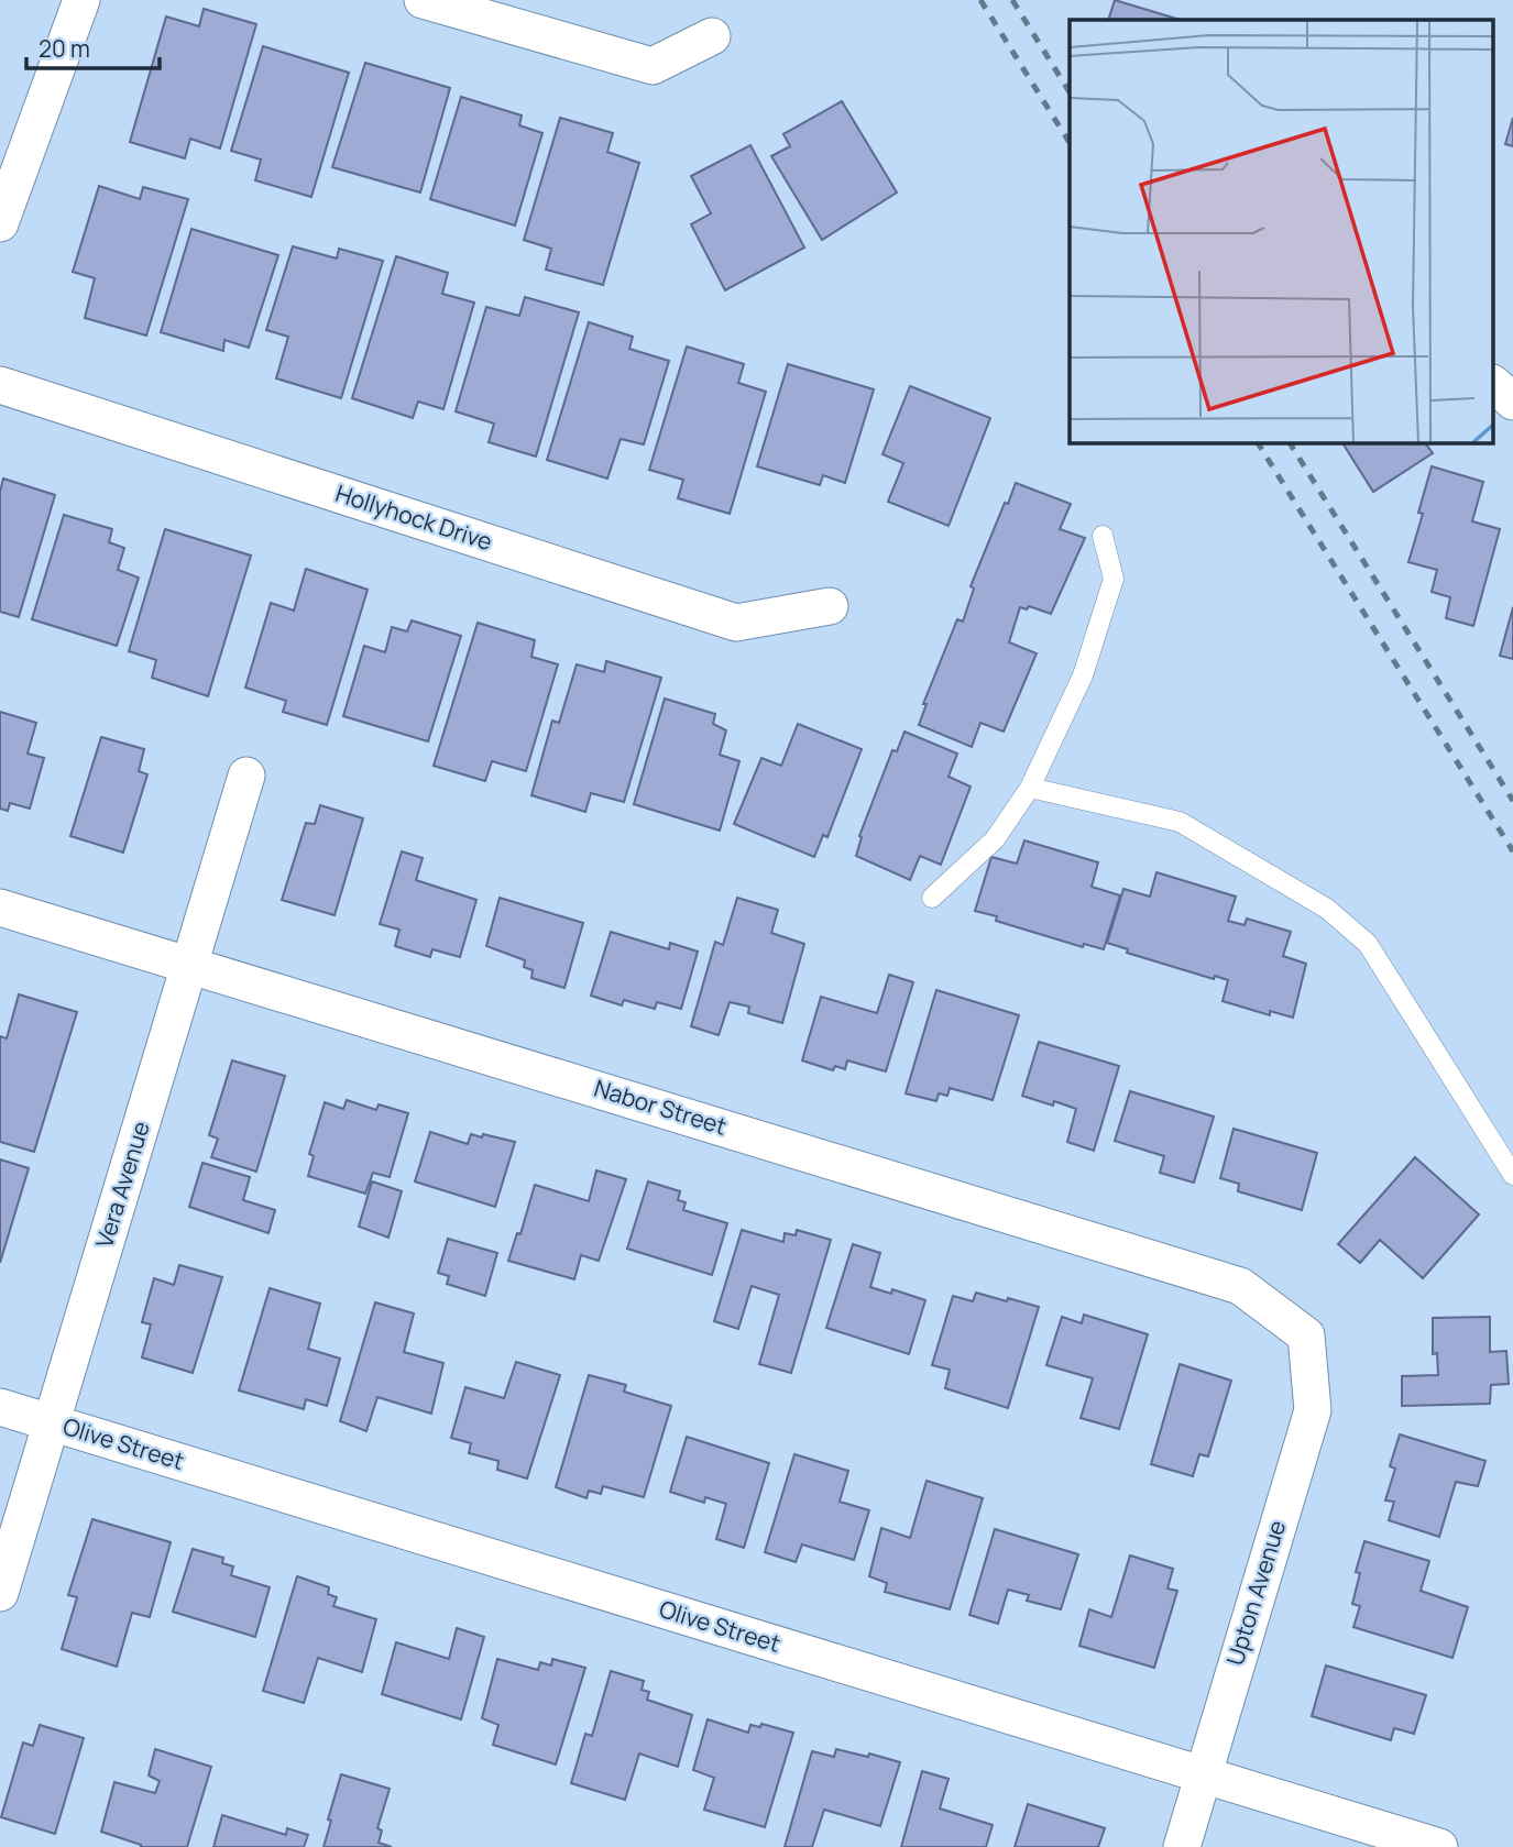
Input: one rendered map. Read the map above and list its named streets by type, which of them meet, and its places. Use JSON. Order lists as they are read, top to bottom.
{
  "streets": {
    "street": [
      "Hollyhock Drive",
      "Nabor Street",
      "Vera Avenue",
      "Olive Street",
      "Upton Avenue"
    ]
  },
  "crossings": [
    ["Nabor Street", "Vera Avenue"],
    ["Nabor Street", "Upton Avenue"],
    ["Vera Avenue", "Olive Street"],
    ["Olive Street", "Upton Avenue"]
  ],
  "scale_bar": "20 m"
}
